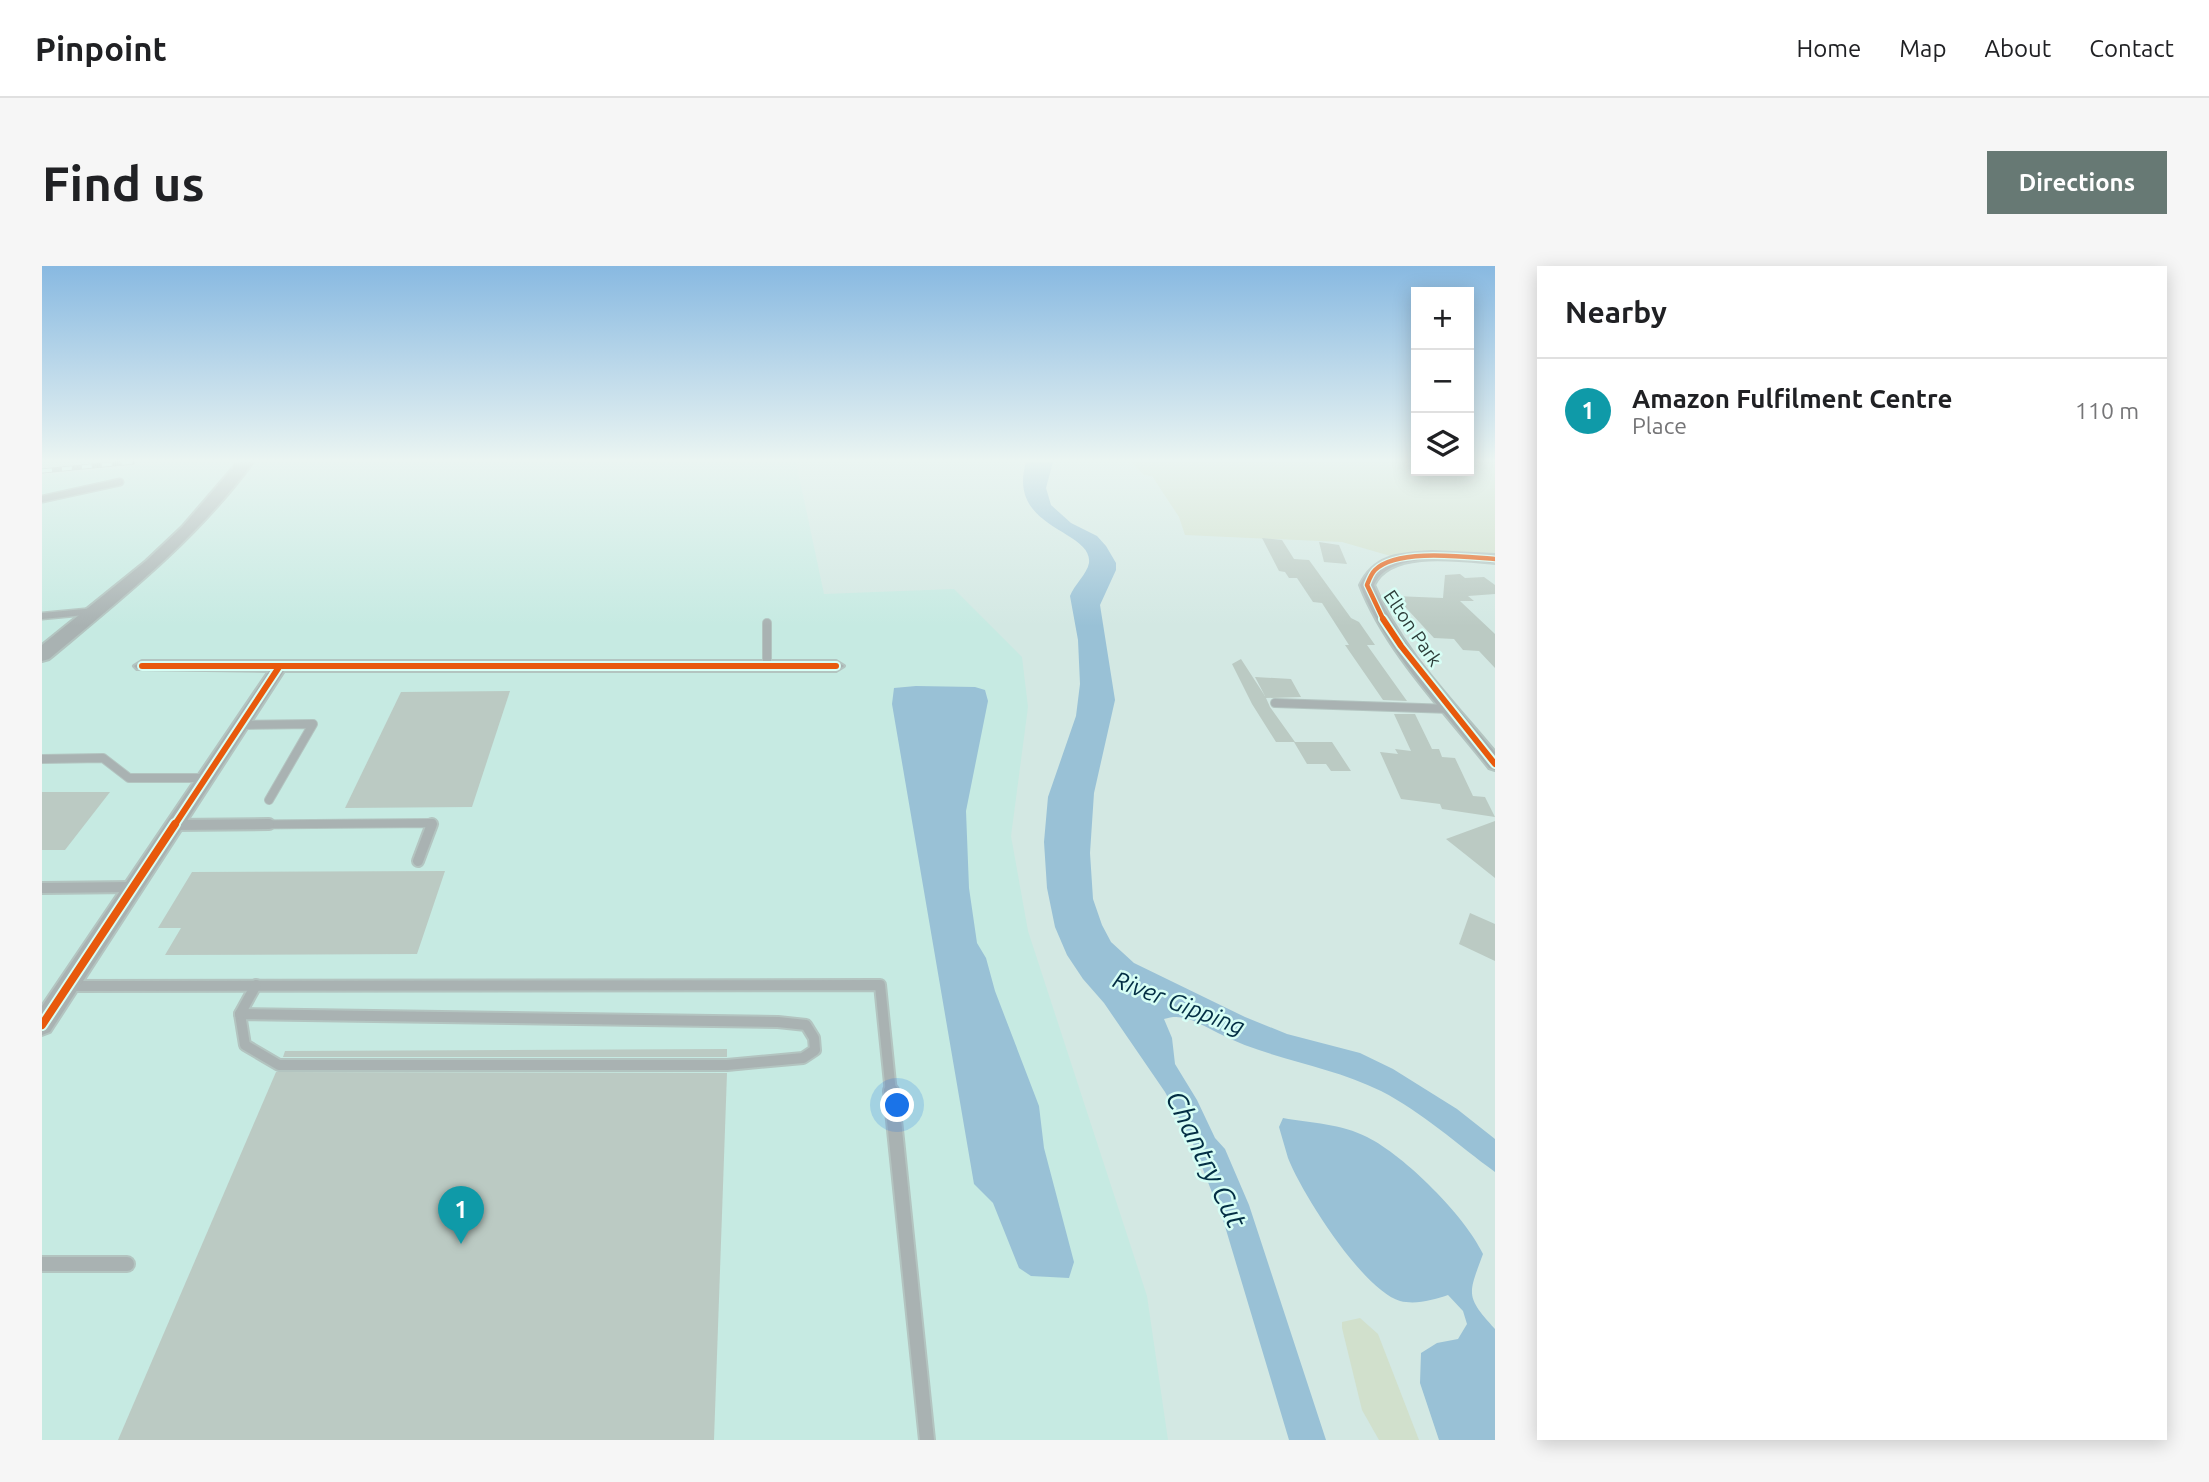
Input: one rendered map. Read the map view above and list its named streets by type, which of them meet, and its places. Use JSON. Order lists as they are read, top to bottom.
{
  "streets": {
    "street": ["Elton Park"]
  },
  "water": ["River Gipping", "Chantry Cut"],
  "page": {
    "header": "Pinpoint",
    "nav": [
      "Home",
      "Map",
      "About",
      "Contact"
    ],
    "buttons": "Directions",
    "title": "Find us",
    "heading": "Nearby",
    "map_buttons": ["+", "−"],
    "list": [
      {
        "mark": "1",
        "name": "Amazon Fulfilment Centre",
        "note": "Place",
        "value": "110 m"
      }
    ],
    "pins": "1"
  }
}
